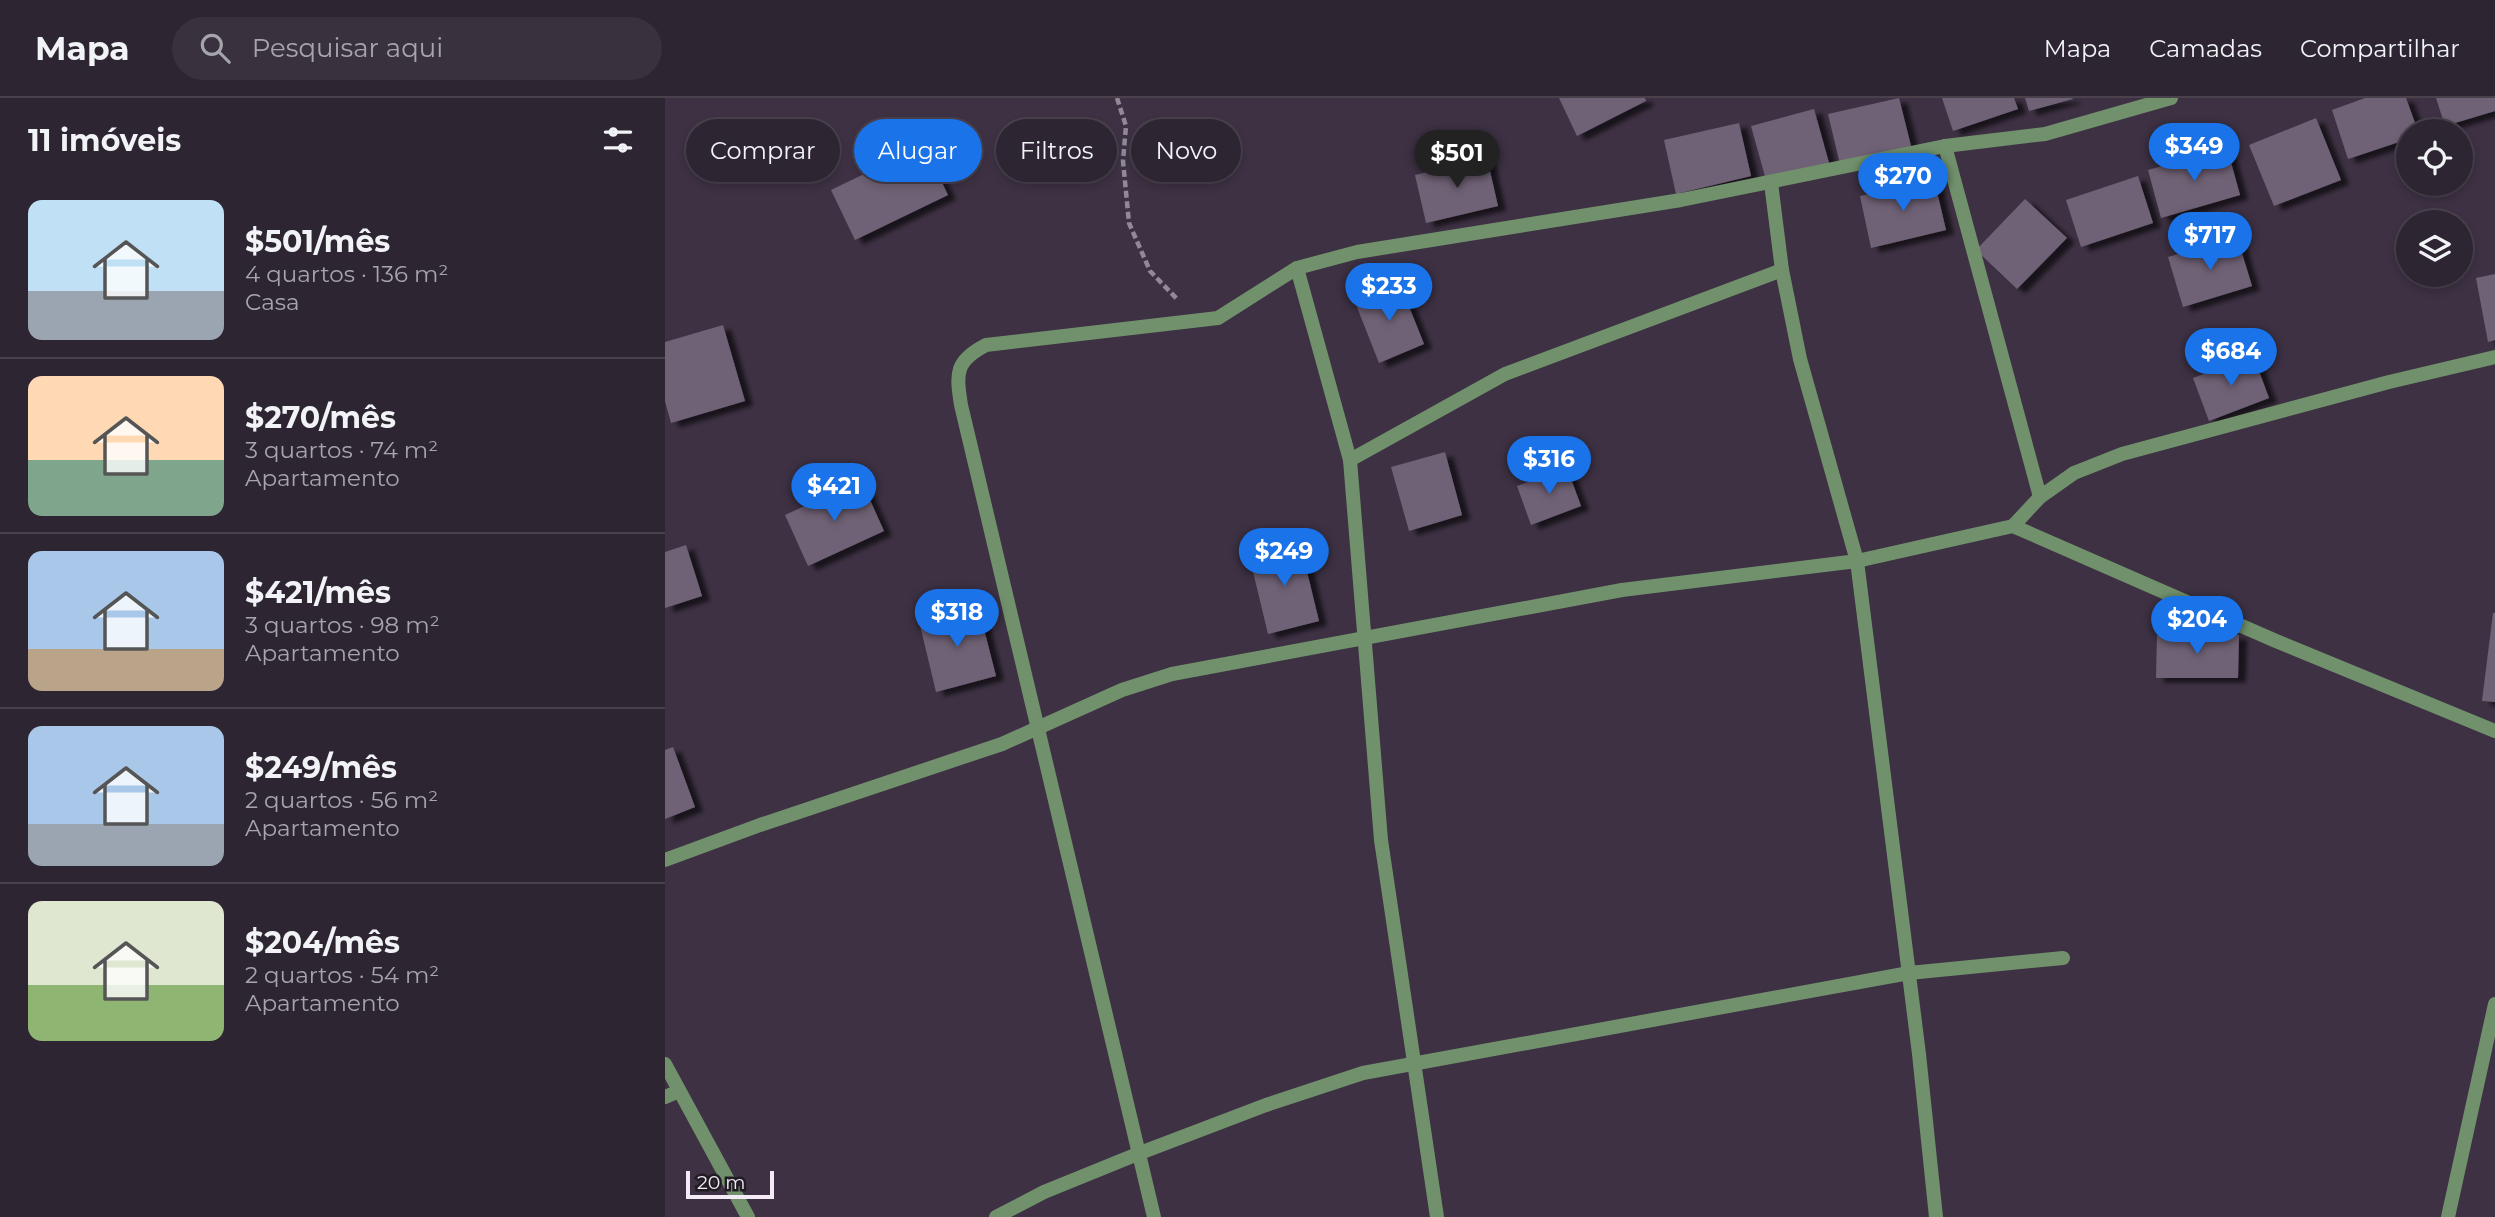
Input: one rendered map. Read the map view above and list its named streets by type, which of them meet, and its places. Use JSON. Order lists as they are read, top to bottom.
{
  "scale_bar": "20 m",
  "page": {
    "header": "Mapa",
    "search": "Pesquisar aqui",
    "nav": ["Mapa", "Camadas", "Compartilhar"],
    "heading": "11 imóveis",
    "chip": [
      "Comprar",
      "Alugar",
      "Filtros",
      "Novo"
    ],
    "price": [
      "$349",
      "$501",
      "$270",
      "$717",
      "$233",
      "$684",
      "$316",
      "$421",
      "$249",
      "$318",
      "$204"
    ],
    "list": [
      {
        "name": "$501/mês",
        "note": "4 quartos · 136 m² · Casa"
      },
      {
        "name": "$270/mês",
        "note": "3 quartos · 74 m² · Apartamento"
      },
      {
        "name": "$421/mês",
        "note": "3 quartos · 98 m² · Apartamento"
      },
      {
        "name": "$249/mês",
        "note": "2 quartos · 56 m² · Apartamento"
      },
      {
        "name": "$204/mês",
        "note": "2 quartos · 54 m² · Apartamento"
      }
    ],
    "scale": "20 m"
  }
}
